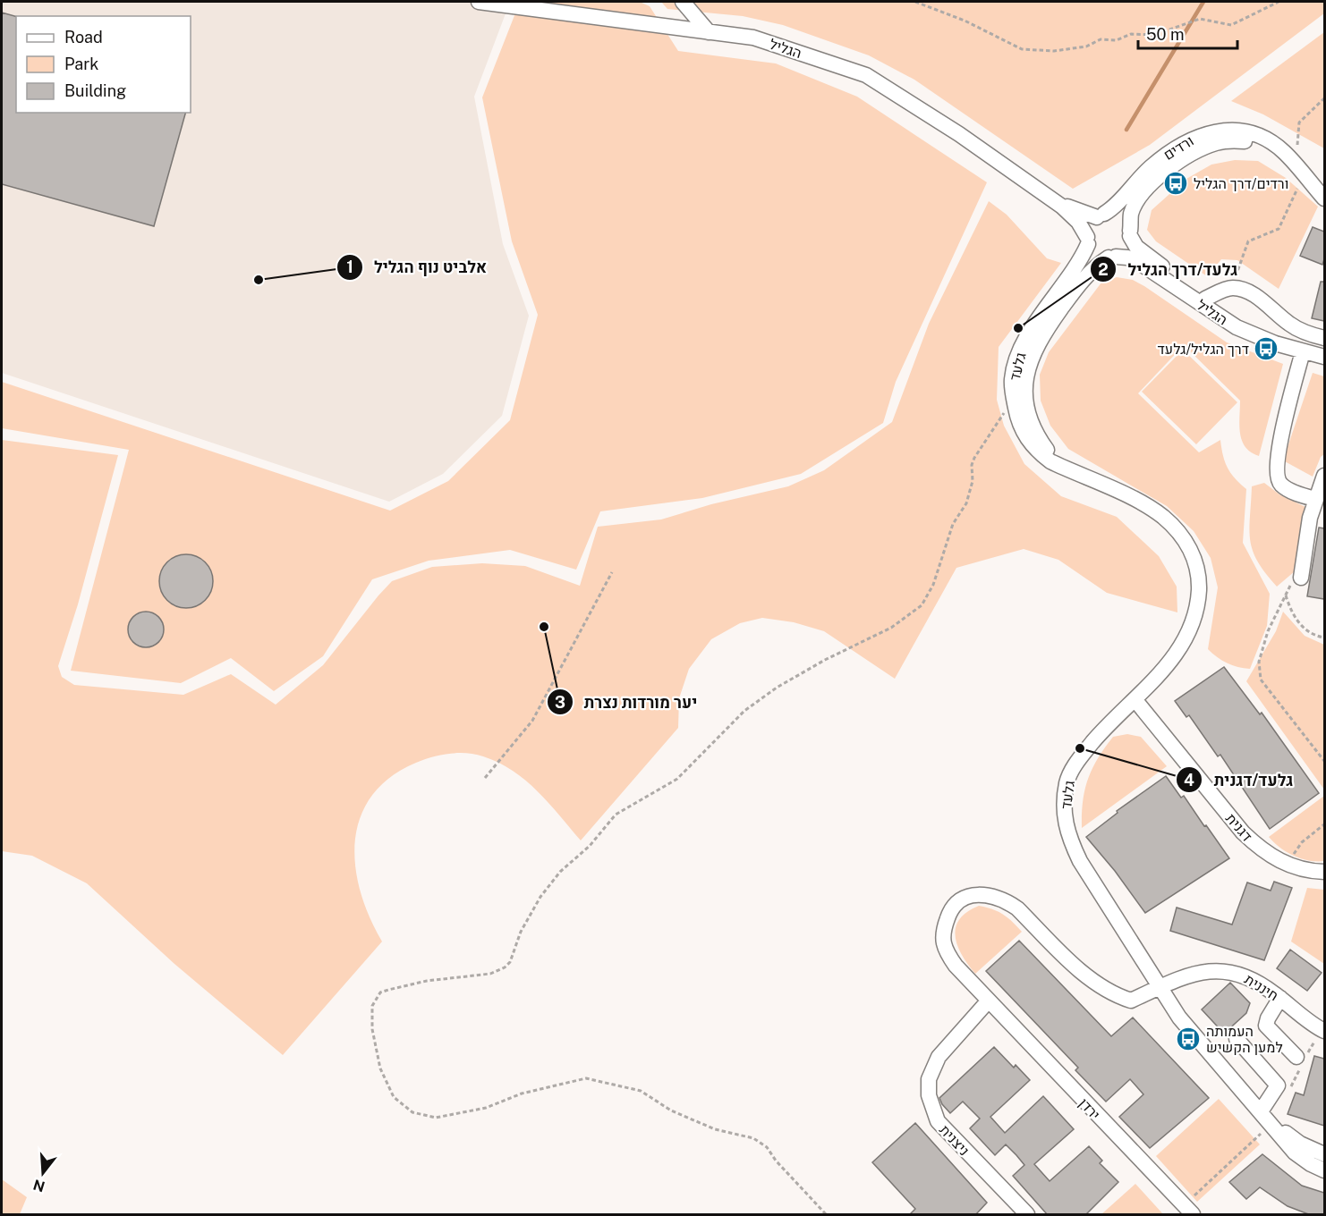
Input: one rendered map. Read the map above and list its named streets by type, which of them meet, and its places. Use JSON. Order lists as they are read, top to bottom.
{
  "streets": {
    "street": [
      "הגליל",
      "ורדים",
      "גלעד",
      "דגנית",
      "חיננית",
      "ירדן",
      "ניצנית"
    ]
  },
  "crossings": [
    ["הגליל", "ורדים"],
    ["הגליל", "גלעד"],
    ["ורדים", "גלעד"],
    ["גלעד", "דגנית"],
    ["גלעד", "חיננית"],
    ["חיננית", "ירדן"],
    ["חיננית", "ניצנית"],
    ["ירדן", "ניצנית"]
  ],
  "places": {
    "bus stop": ["ורדים/דרך הגליל", "דרך הגליל/גלעד", "העמותה למען הקשיש"],
    "other": [
      "אלביט נוף הגליל",
      "גלעד/דרך הגליל",
      "יער מורדות נצרת",
      "גלעד/דגנית"
    ]
  },
  "legend": ["Road", "Park", "Building"],
  "scale_bar": "50 m",
  "north": "bottom"
}
